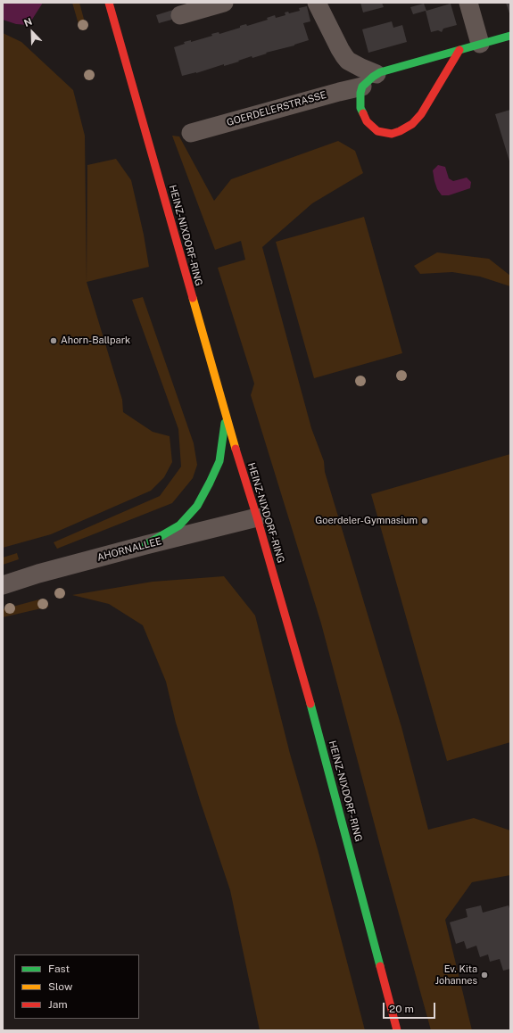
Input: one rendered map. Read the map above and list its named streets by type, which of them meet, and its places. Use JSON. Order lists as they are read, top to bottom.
{
  "streets": {
    "main road": ["GOERDELERSTRASSE", "HEINZ-NIXDORF-RING"],
    "street": ["AHORNALLEE"]
  },
  "crossings": [
    ["HEINZ-NIXDORF-RING", "AHORNALLEE"]
  ],
  "places": ["Ahorn-Ballpark", "Goerdeler-Gymnasium", "Ev. Kita Johannes"],
  "legend": ["Fast", "Slow", "Jam"],
  "scale_bar": "20 m",
  "north": "top left"
}
